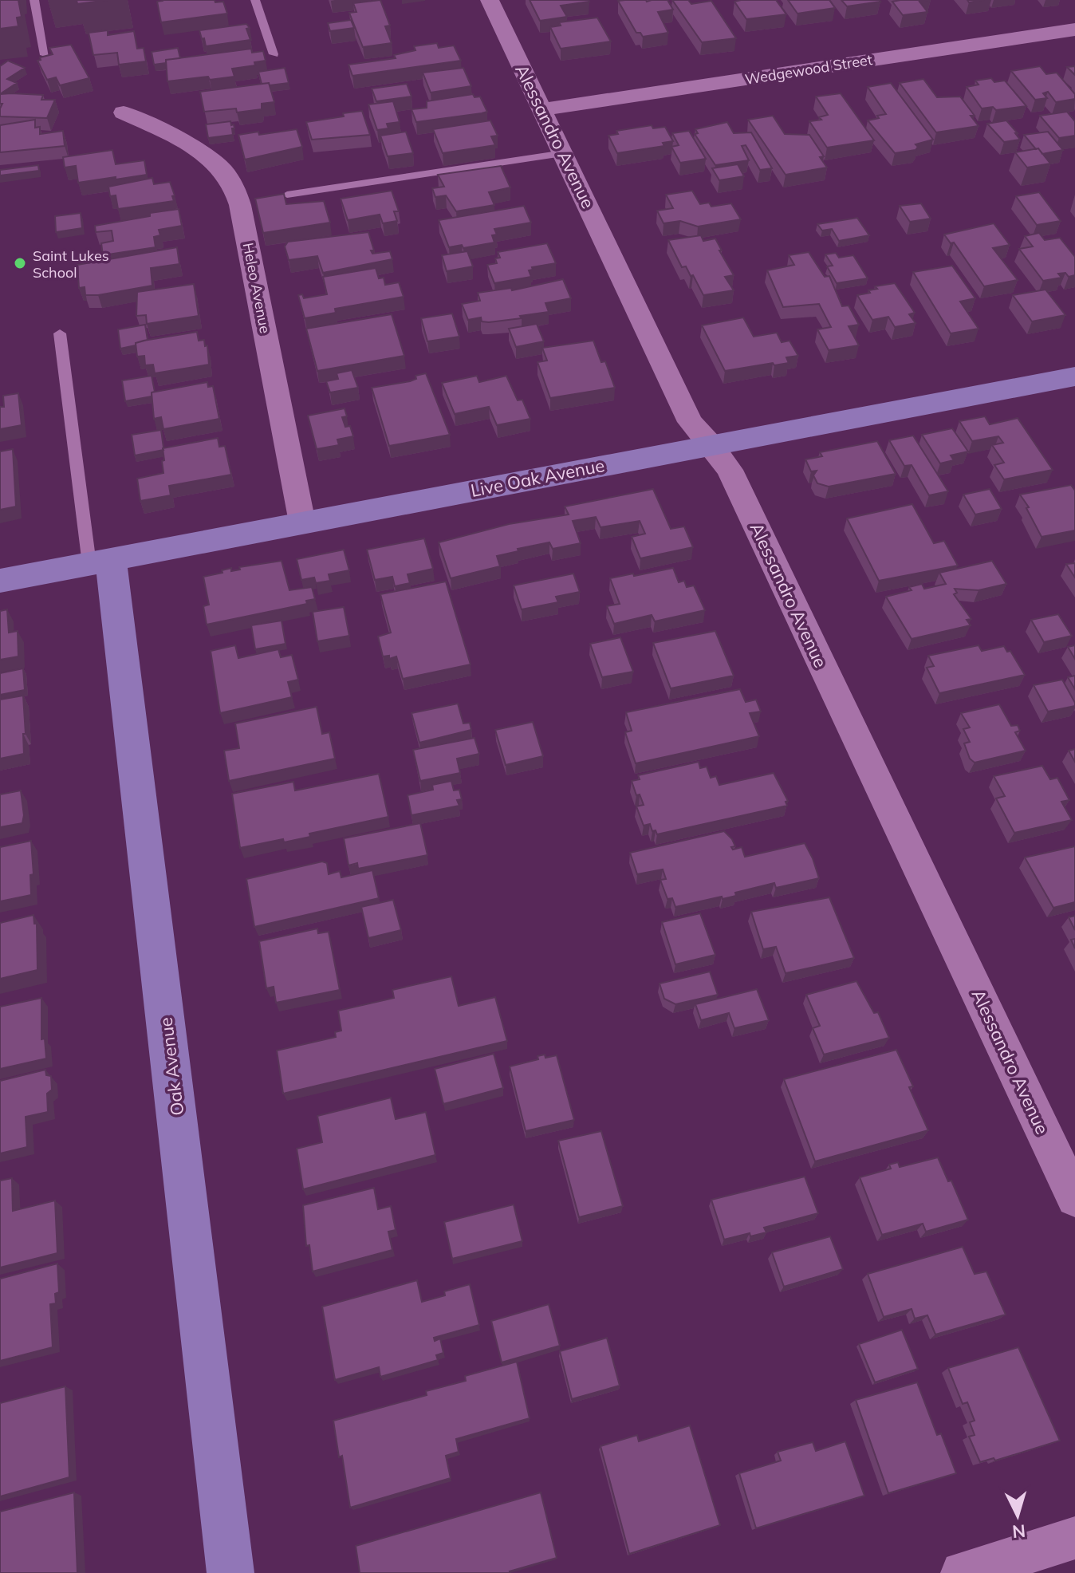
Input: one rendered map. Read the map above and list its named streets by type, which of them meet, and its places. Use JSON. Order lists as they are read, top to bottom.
{
  "streets": {
    "street": [
      "Wedgewood Street",
      "Alessandro Avenue",
      "Heleo Avenue",
      "Live Oak Avenue",
      "Oak Avenue"
    ]
  },
  "crossings": [
    ["Wedgewood Street", "Alessandro Avenue"],
    ["Alessandro Avenue", "Live Oak Avenue"],
    ["Heleo Avenue", "Live Oak Avenue"],
    ["Live Oak Avenue", "Oak Avenue"]
  ],
  "places": ["Saint Lukes School"],
  "north": "bottom"
}
